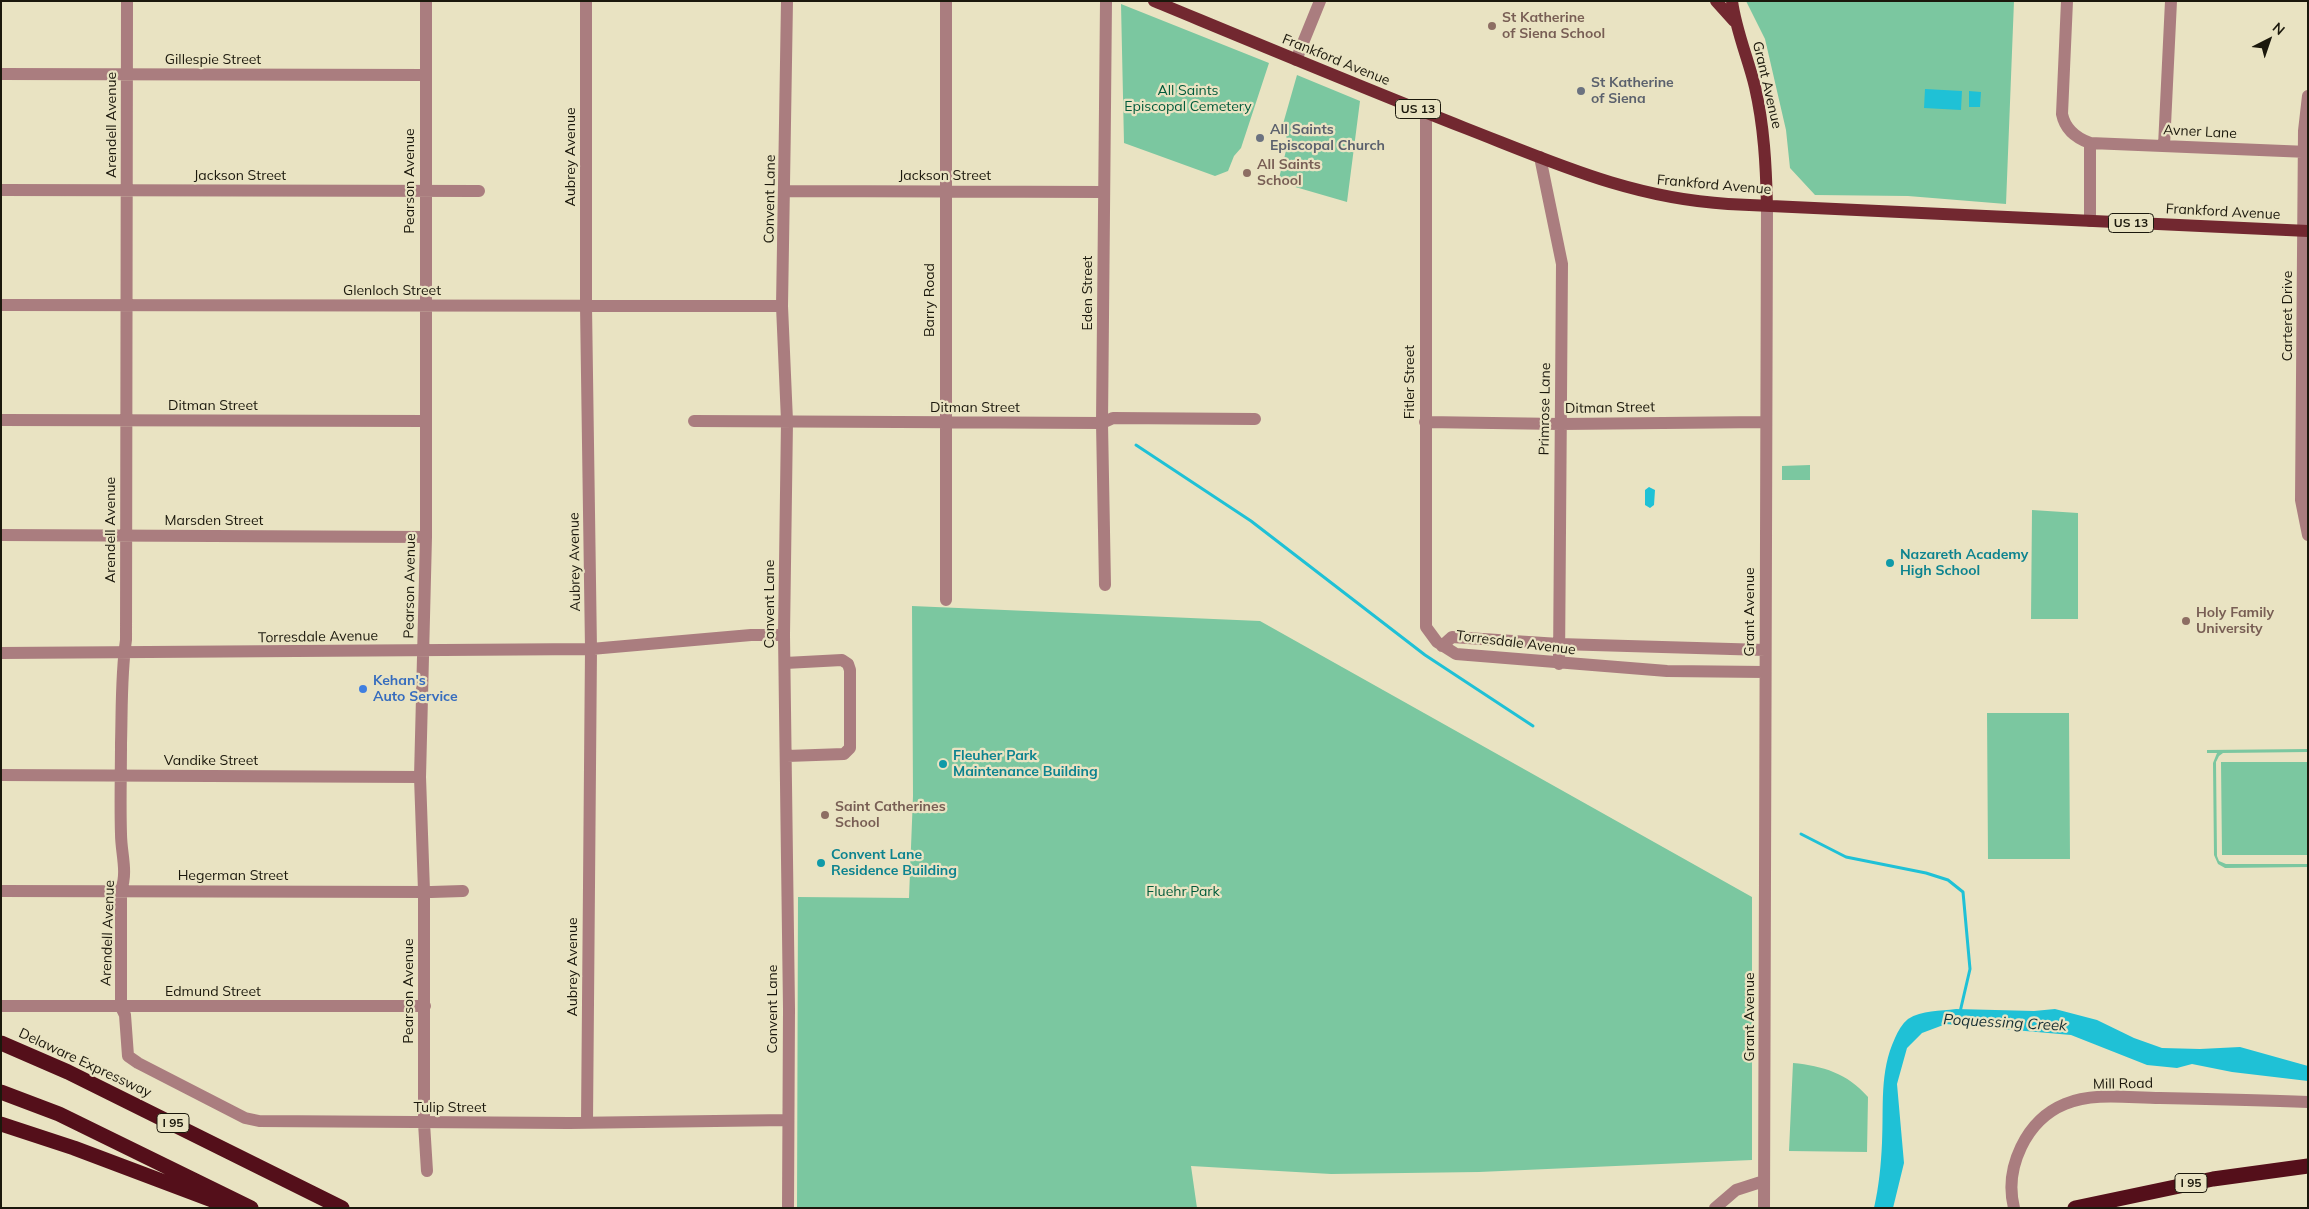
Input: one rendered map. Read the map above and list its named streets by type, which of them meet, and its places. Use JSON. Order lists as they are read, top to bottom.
{
  "streets": {
    "highway": ["Delaware Expressway", "I 95"],
    "main road": ["Frankford Avenue", "Grant Avenue", "US 13"],
    "street": [
      "Gillespie Street",
      "Arendell Avenue",
      "Avner Lane",
      "Aubrey Avenue",
      "Jackson Street",
      "Pearson Avenue",
      "Convent Lane",
      "Glenloch Street",
      "Eden Street",
      "Barry Road",
      "Carteret Drive",
      "Fitler Street",
      "Ditman Street",
      "Primrose Lane",
      "Marsden Street",
      "Torresdale Avenue",
      "Vandike Street",
      "Hegerman Street",
      "Edmund Street",
      "Mill Road",
      "Tulip Street"
    ]
  },
  "crossings": [
    ["Gillespie Street", "Arendell Avenue"],
    ["Gillespie Street", "Pearson Avenue"],
    ["Frankford Avenue", "Grant Avenue"],
    ["Frankford Avenue", "Carteret Drive"],
    ["Frankford Avenue", "Fitler Street"],
    ["Frankford Avenue", "Primrose Lane"],
    ["Grant Avenue", "Ditman Street"],
    ["Grant Avenue", "Torresdale Avenue"],
    ["Arendell Avenue", "Jackson Street"],
    ["Arendell Avenue", "Glenloch Street"],
    ["Arendell Avenue", "Ditman Street"],
    ["Arendell Avenue", "Marsden Street"],
    ["Arendell Avenue", "Torresdale Avenue"],
    ["Arendell Avenue", "Vandike Street"],
    ["Arendell Avenue", "Hegerman Street"],
    ["Arendell Avenue", "Edmund Street"],
    ["Arendell Avenue", "Tulip Street"],
    ["Avner Lane", "Carteret Drive"],
    ["Aubrey Avenue", "Glenloch Street"],
    ["Aubrey Avenue", "Torresdale Avenue"],
    ["Aubrey Avenue", "Tulip Street"],
    ["Jackson Street", "Pearson Avenue"],
    ["Jackson Street", "Convent Lane"],
    ["Jackson Street", "Eden Street"],
    ["Jackson Street", "Barry Road"],
    ["Pearson Avenue", "Glenloch Street"],
    ["Pearson Avenue", "Ditman Street"],
    ["Pearson Avenue", "Marsden Street"],
    ["Pearson Avenue", "Torresdale Avenue"],
    ["Pearson Avenue", "Vandike Street"],
    ["Pearson Avenue", "Hegerman Street"],
    ["Pearson Avenue", "Edmund Street"],
    ["Pearson Avenue", "Tulip Street"],
    ["Convent Lane", "Glenloch Street"],
    ["Convent Lane", "Ditman Street"],
    ["Convent Lane", "Torresdale Avenue"],
    ["Convent Lane", "Tulip Street"],
    ["Eden Street", "Ditman Street"],
    ["Barry Road", "Ditman Street"],
    ["Fitler Street", "Ditman Street"],
    ["Fitler Street", "Torresdale Avenue"],
    ["Ditman Street", "Primrose Lane"],
    ["Primrose Lane", "Torresdale Avenue"]
  ],
  "water": ["Poquessing Creek"],
  "parks": ["All Saints Episcopal Cemetery", "Fluehr Park"],
  "places": [
    "St Katherine of Siena School",
    "St Katherine of Siena",
    "All Saints Episcopal Church",
    "All Saints School",
    "Nazareth Academy High School",
    "Holy Family University",
    "Kehan's Auto Service",
    "Fleuher Park Maintenance Building",
    "Saint Catherines School",
    "Convent Lane Residence Building"
  ],
  "north": "top right"
}
